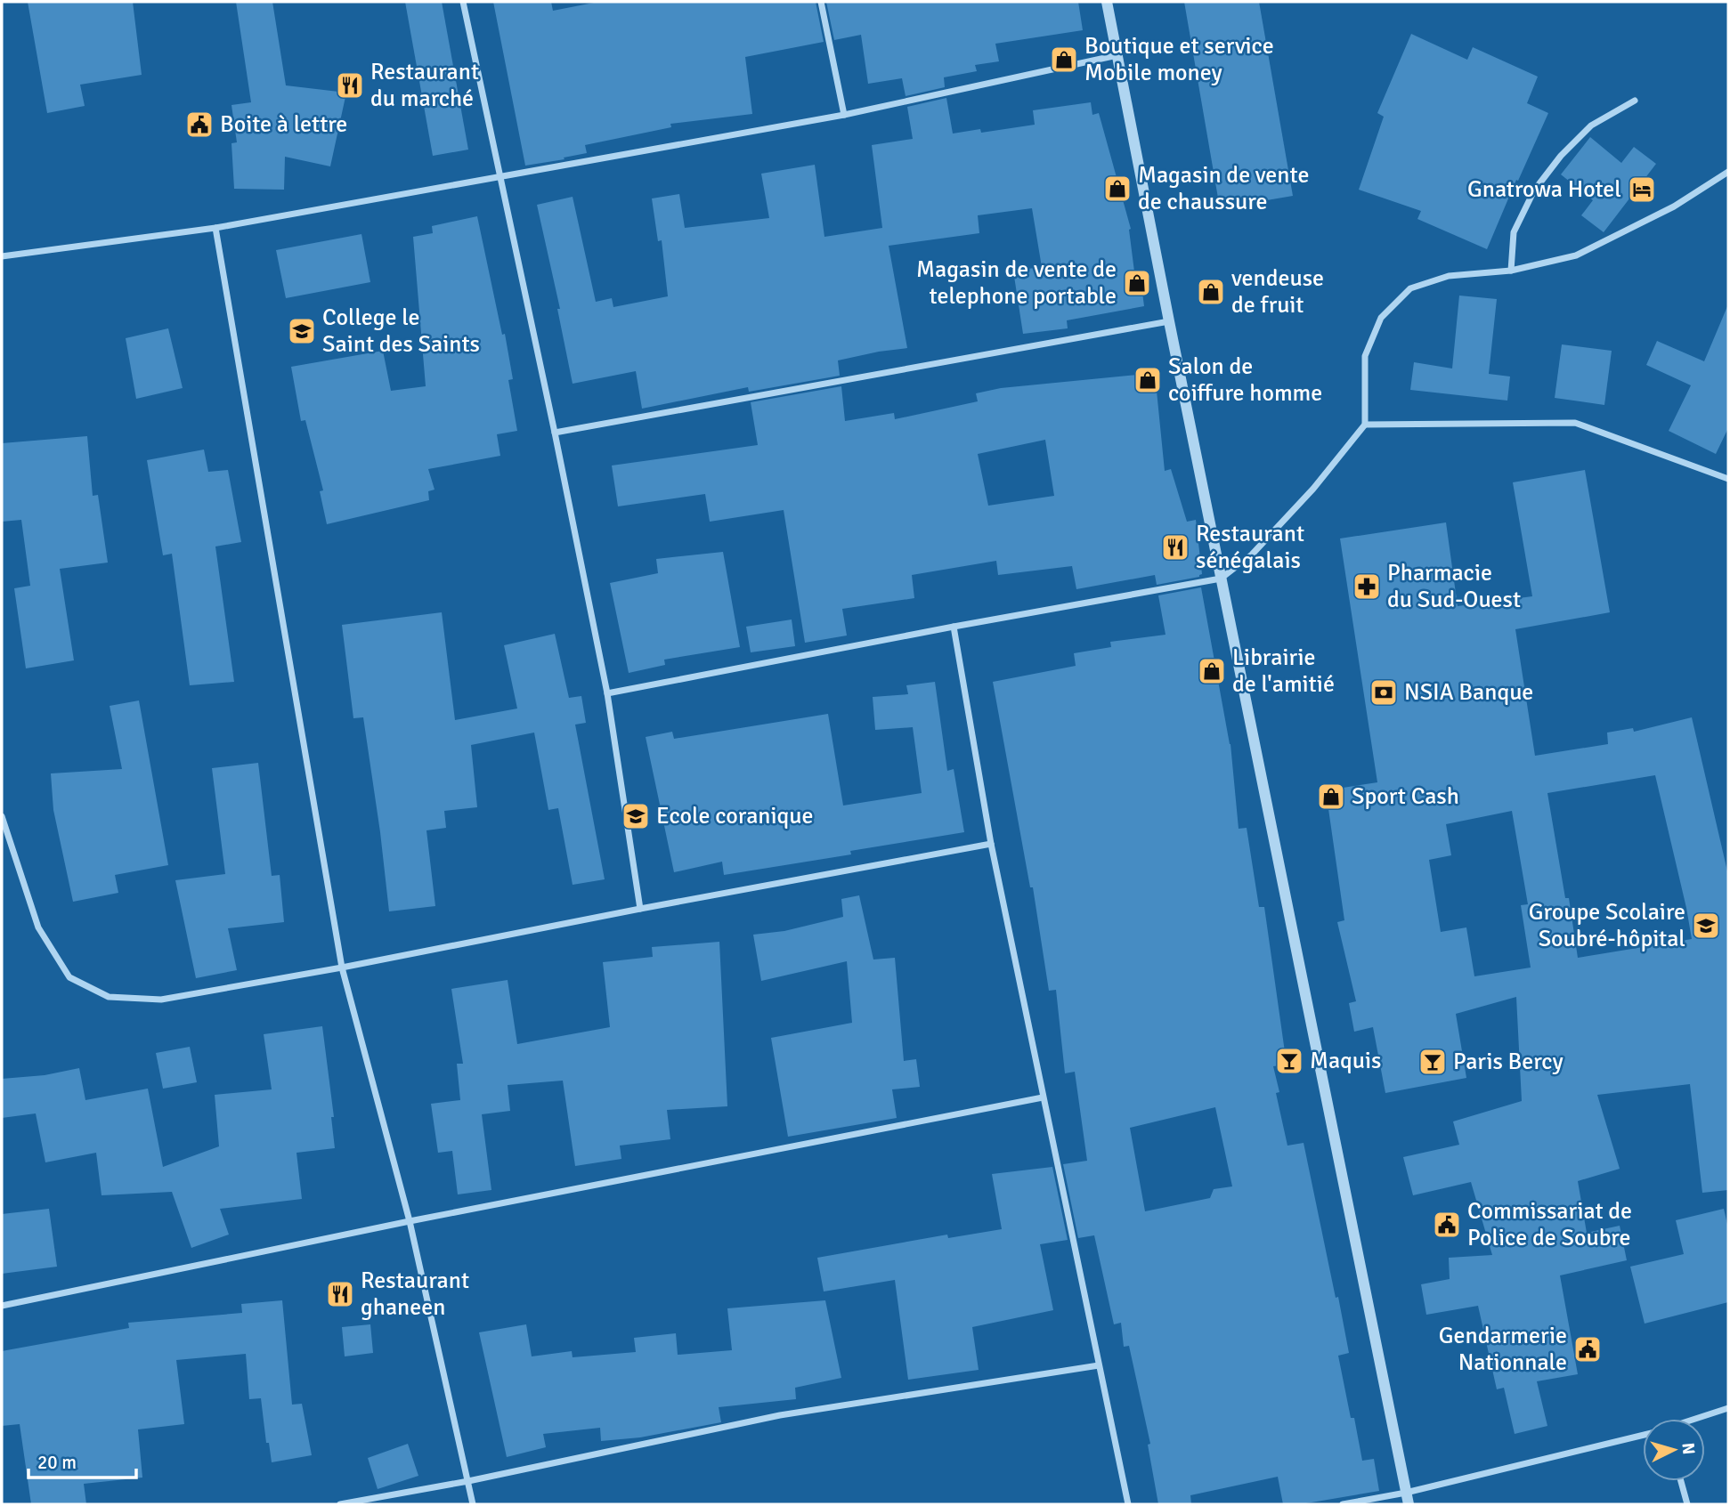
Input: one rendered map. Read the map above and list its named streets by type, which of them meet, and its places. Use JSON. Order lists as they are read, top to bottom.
{
  "places": {
    "shop": [
      "Boutique et service Mobile money",
      "Magasin de vente de chaussure",
      "Magasin de vente de telephone portable",
      "vendeuse de fruit",
      "Salon de coiffure homme",
      "Librairie de l'amitié",
      "Sport Cash"
    ],
    "restaurant": ["Restaurant du marché", "Restaurant sénégalais", "Restaurant ghaneen"],
    "public building": ["Boite à lettre", "Commissariat de Police de Soubre", "Gendarmerie Nationnale"],
    "hotel": ["Gnatrowa Hotel"],
    "school or university": ["College le Saint des Saints", "Ecole coranique", "Groupe Scolaire Soubré-hôpital"],
    "pharmacy": ["Pharmacie du Sud-Ouest"],
    "bank": ["NSIA Banque"],
    "bar": ["Maquis", "Paris Bercy"]
  },
  "scale_bar": "20 m",
  "north": "right"
}
